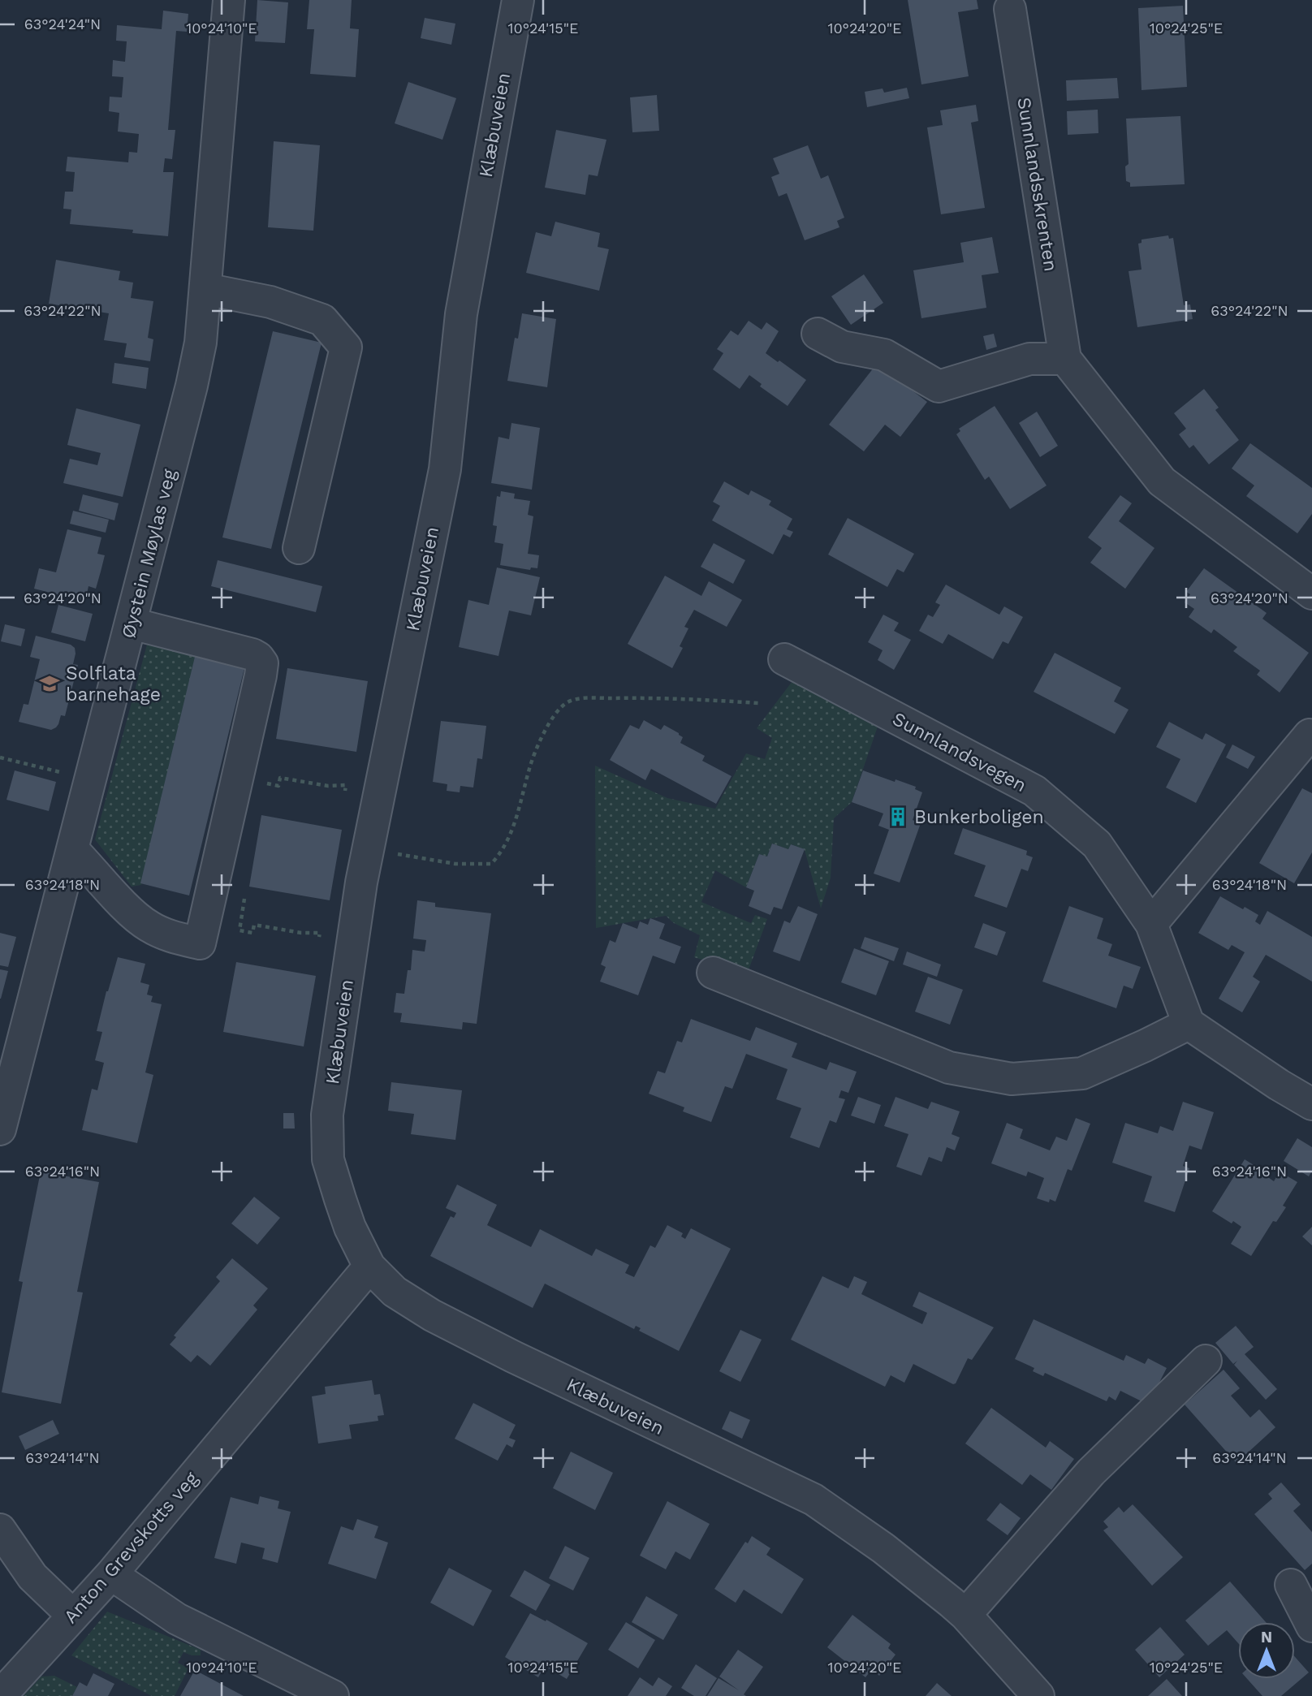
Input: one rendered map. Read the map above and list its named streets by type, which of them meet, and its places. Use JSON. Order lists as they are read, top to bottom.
{
  "streets": {
    "street": [
      "Klæbuveien",
      "Sunnlandsskrenten",
      "Øystein Møylas veg",
      "Sunnlandsvegen",
      "Anton Grevskotts veg"
    ]
  },
  "crossings": [
    ["Klæbuveien", "Anton Grevskotts veg"]
  ],
  "places": {
    "school or university": ["Solflata barnehage"],
    "building": ["Bunkerboligen"]
  },
  "north": "top",
  "coordinates": [
    "63°24'24\"N",
    "10°24'10\"E",
    "10°24'15\"E",
    "10°24'20\"E",
    "10°24'25\"E",
    "63°24'22\"N",
    "63°24'20\"N",
    "63°24'18\"N",
    "63°24'16\"N",
    "63°24'14\"N"
  ]
}
